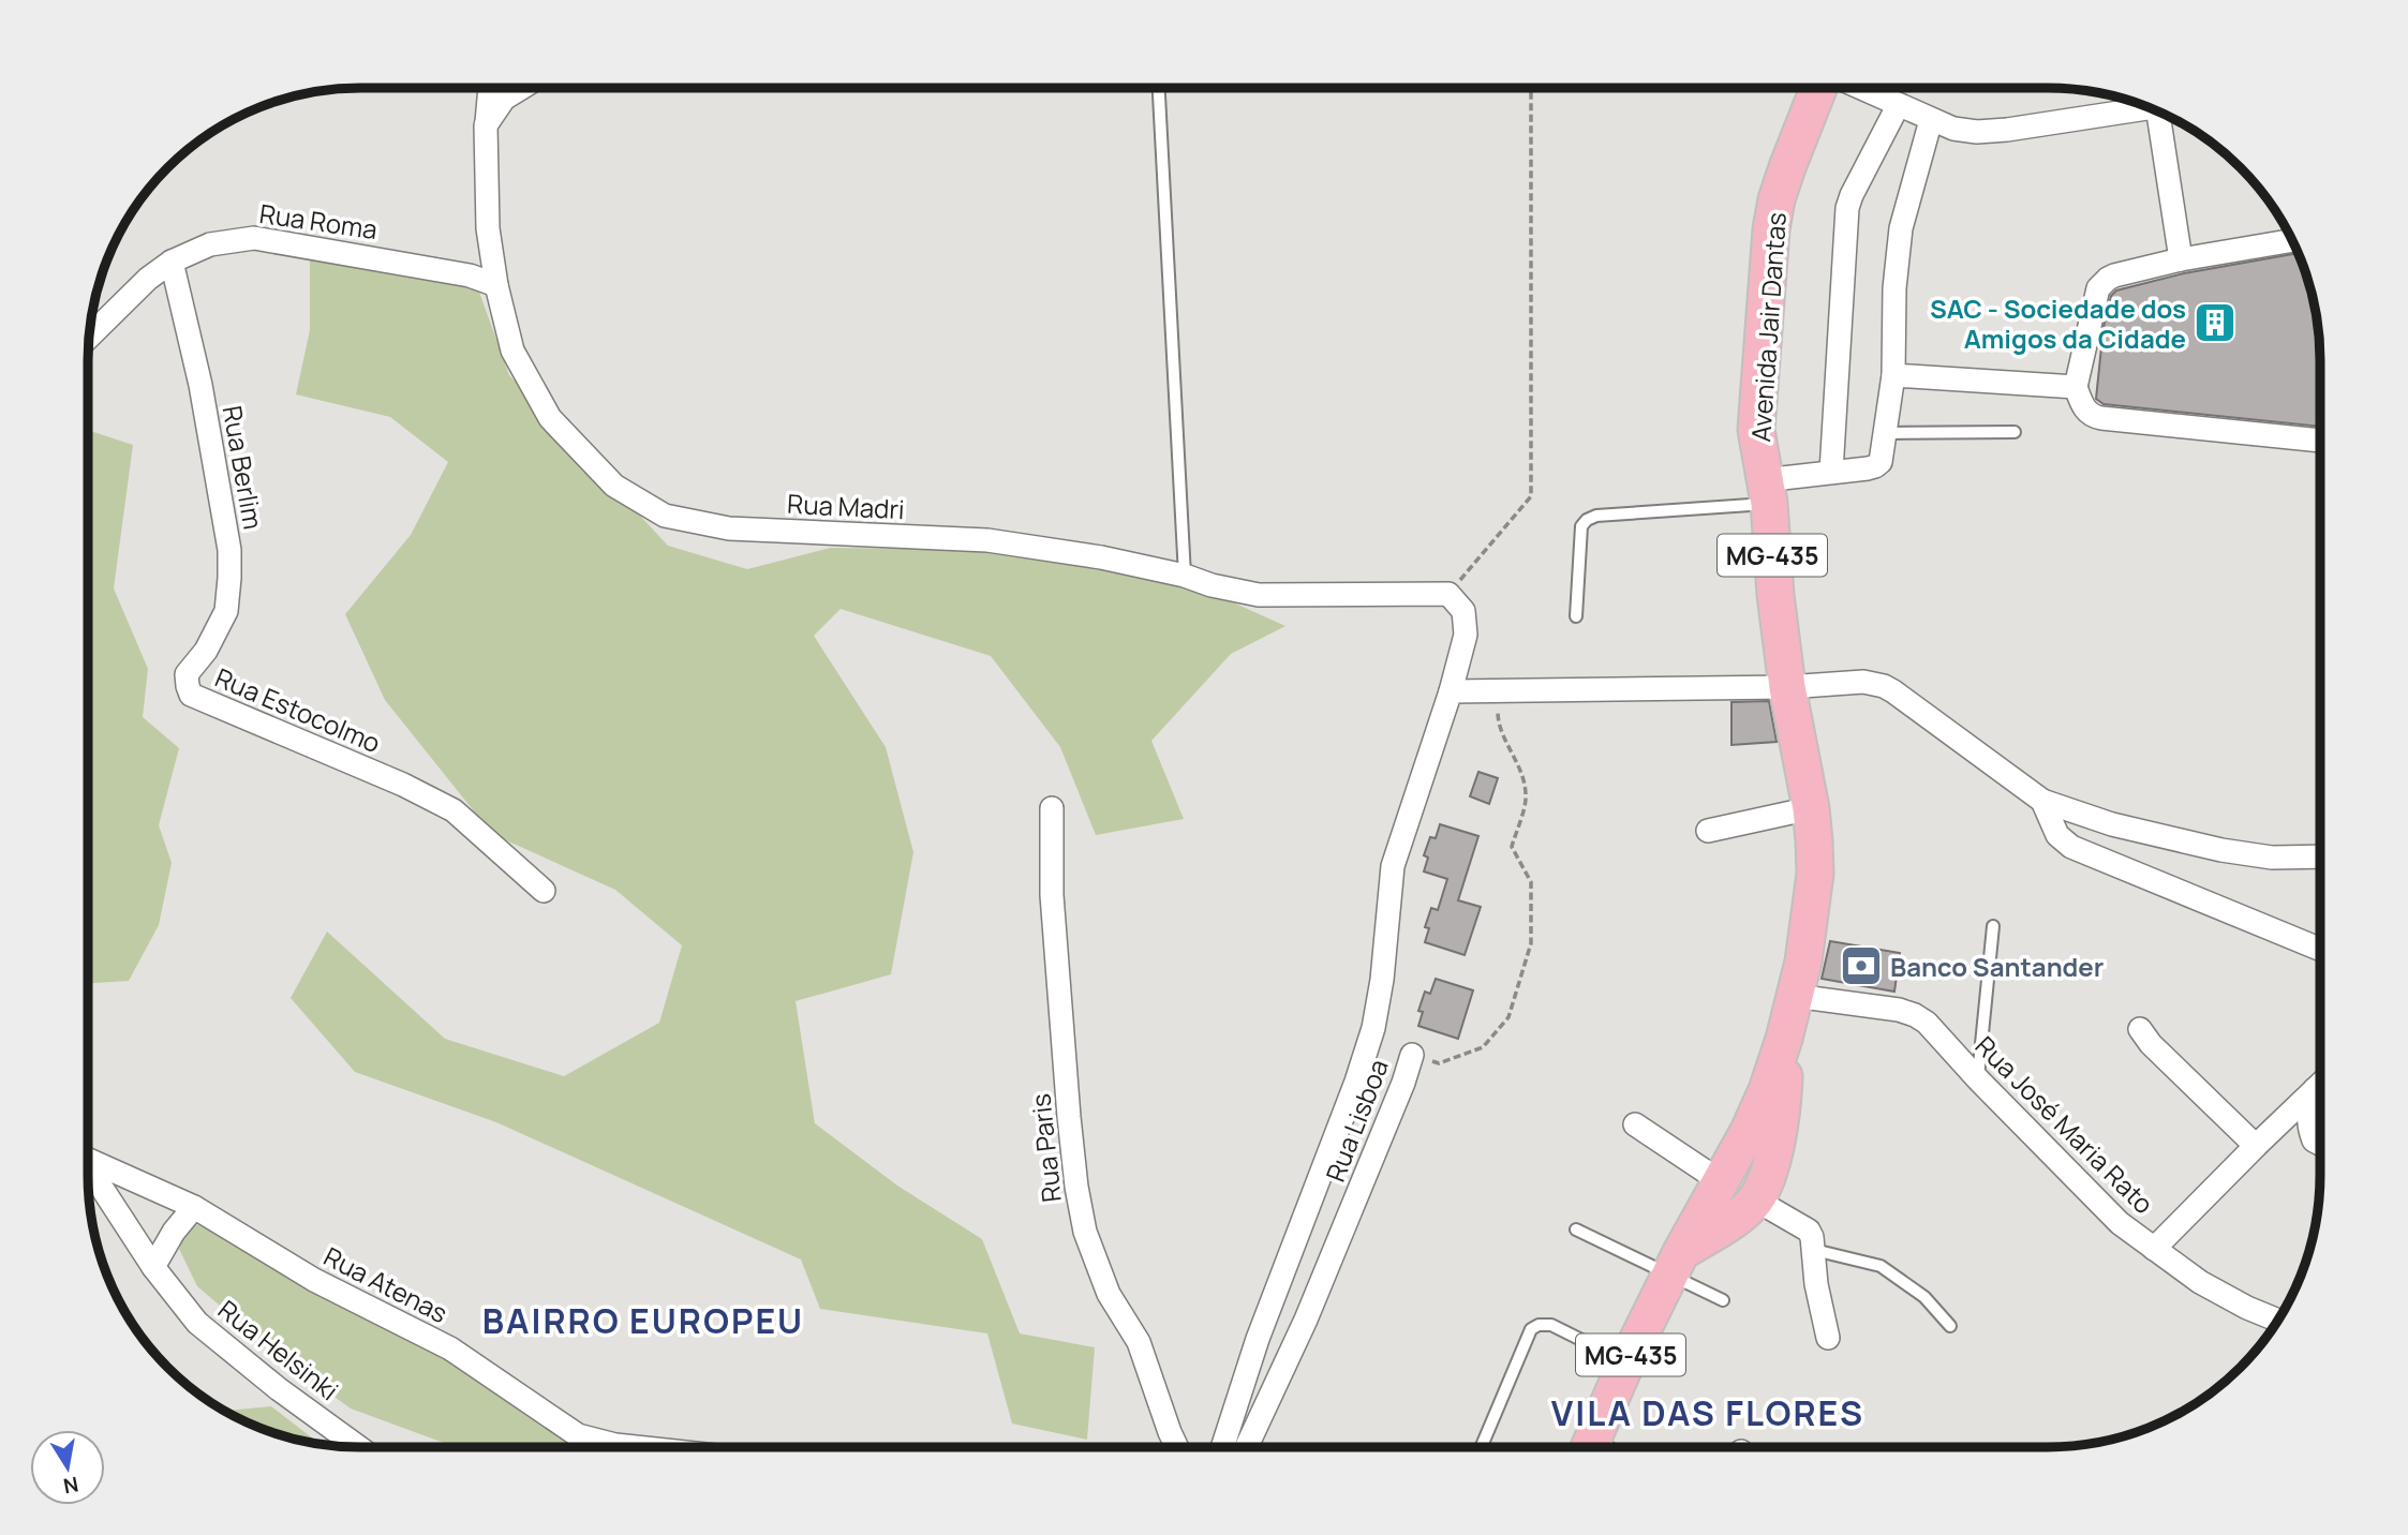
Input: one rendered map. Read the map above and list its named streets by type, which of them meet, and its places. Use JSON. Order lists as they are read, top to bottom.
{
  "streets": {
    "main road": ["Avenida Jair Dantas", "MG-435"],
    "street": [
      "Rua Roma",
      "Rua Berlim",
      "Rua Madri",
      "Rua Estocolmo",
      "Rua Lisboa",
      "Rua José Maria Rato",
      "Rua Paris",
      "Rua Atenas",
      "Rua Helsinki"
    ]
  },
  "crossings": [
    ["Rua Roma", "Rua Berlim"],
    ["Rua Roma", "Rua Madri"],
    ["Avenida Jair Dantas", "Rua José Maria Rato"],
    ["Rua Berlim", "Rua Estocolmo"]
  ],
  "districts": ["BAIRRO EUROPEU", "VILA DAS FLORES"],
  "places": {
    "building": ["SAC - Sociedade dos Amigos da Cidade"],
    "bank": ["Banco Santander"]
  },
  "north": "bottom"
}
